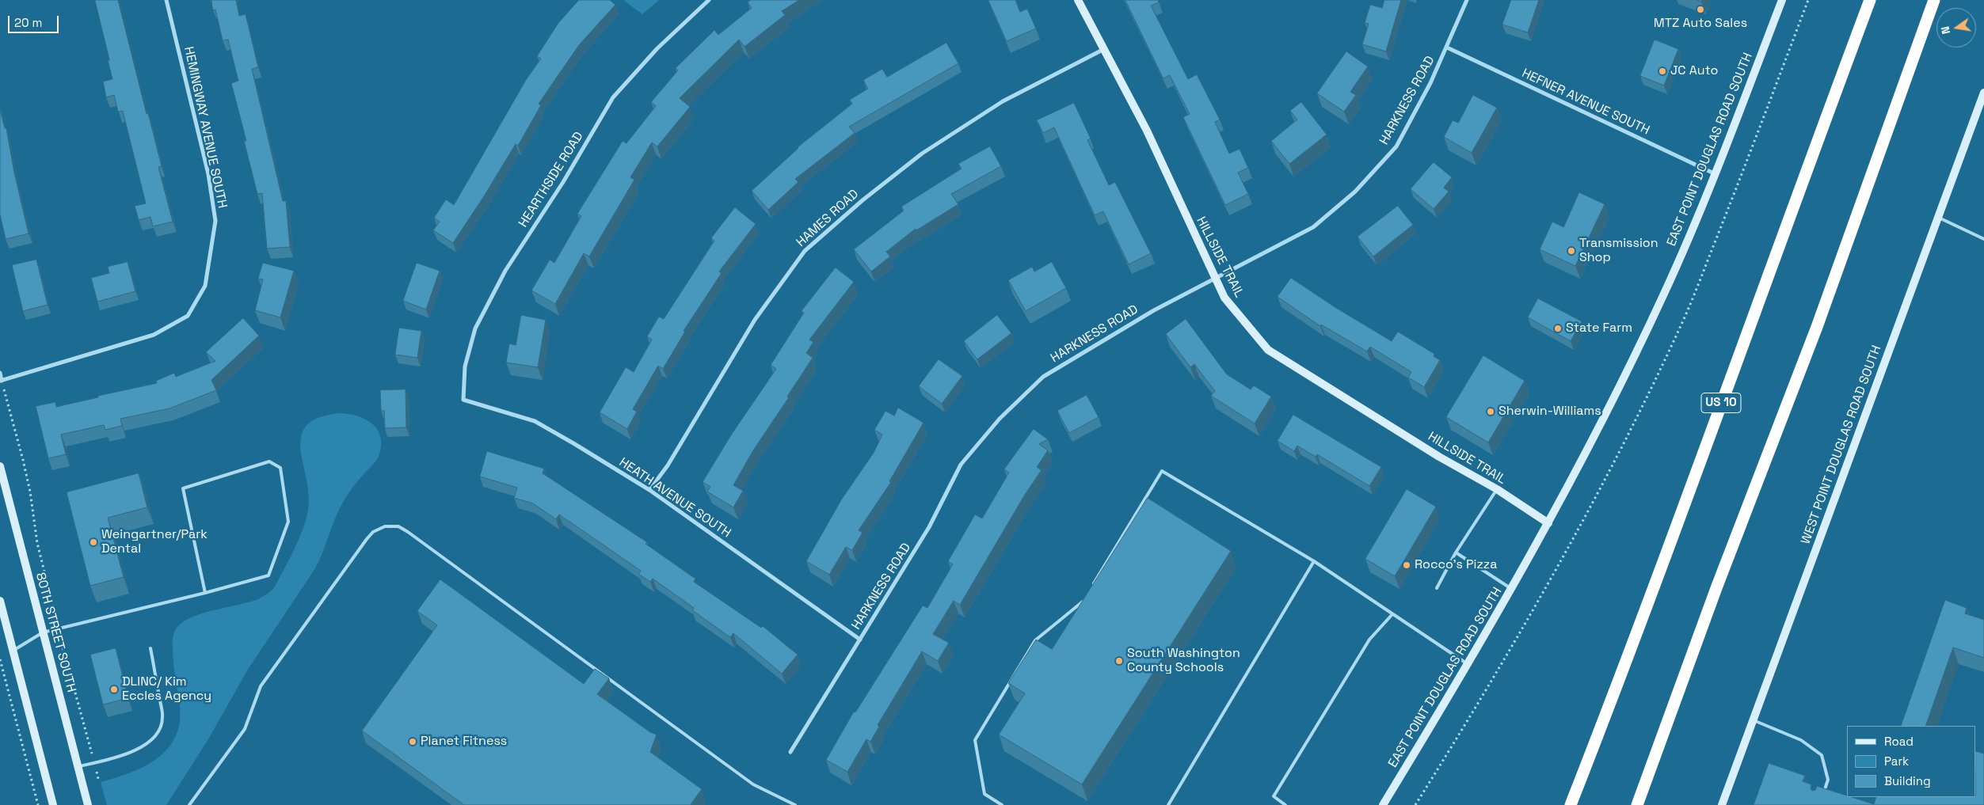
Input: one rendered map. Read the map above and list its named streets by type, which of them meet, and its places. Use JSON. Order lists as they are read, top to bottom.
{
  "streets": {
    "highway": ["US 10"],
    "street": [
      "HARKNESS ROAD",
      "HEFNER AVENUE SOUTH",
      "HEMINGWAY AVENUE SOUTH",
      "EAST POINT DOUGLAS ROAD SOUTH",
      "HEARTHSIDE ROAD",
      "HAMES ROAD",
      "HILLSIDE TRAIL",
      "WEST POINT DOUGLAS ROAD SOUTH",
      "HEATH AVENUE SOUTH",
      "80TH STREET SOUTH"
    ]
  },
  "crossings": [
    ["HARKNESS ROAD", "HEFNER AVENUE SOUTH"],
    ["HARKNESS ROAD", "HILLSIDE TRAIL"],
    ["HARKNESS ROAD", "HEATH AVENUE SOUTH"],
    ["HEFNER AVENUE SOUTH", "EAST POINT DOUGLAS ROAD SOUTH"],
    ["EAST POINT DOUGLAS ROAD SOUTH", "HILLSIDE TRAIL"],
    ["HEARTHSIDE ROAD", "HEATH AVENUE SOUTH"],
    ["HAMES ROAD", "HILLSIDE TRAIL"],
    ["HAMES ROAD", "HEATH AVENUE SOUTH"]
  ],
  "places": [
    "MTZ Auto Sales",
    "JC Auto",
    "Transmission Shop",
    "State Farm",
    "Sherwin-Williams",
    "Weingartner/Park Dental",
    "Rocco's Pizza",
    "South Washington County Schools",
    "DLINC/ Kim Eccles Agency",
    "Planet Fitness"
  ],
  "legend": ["Road", "Park", "Building"],
  "scale_bar": "20 m",
  "north": "left"
}
